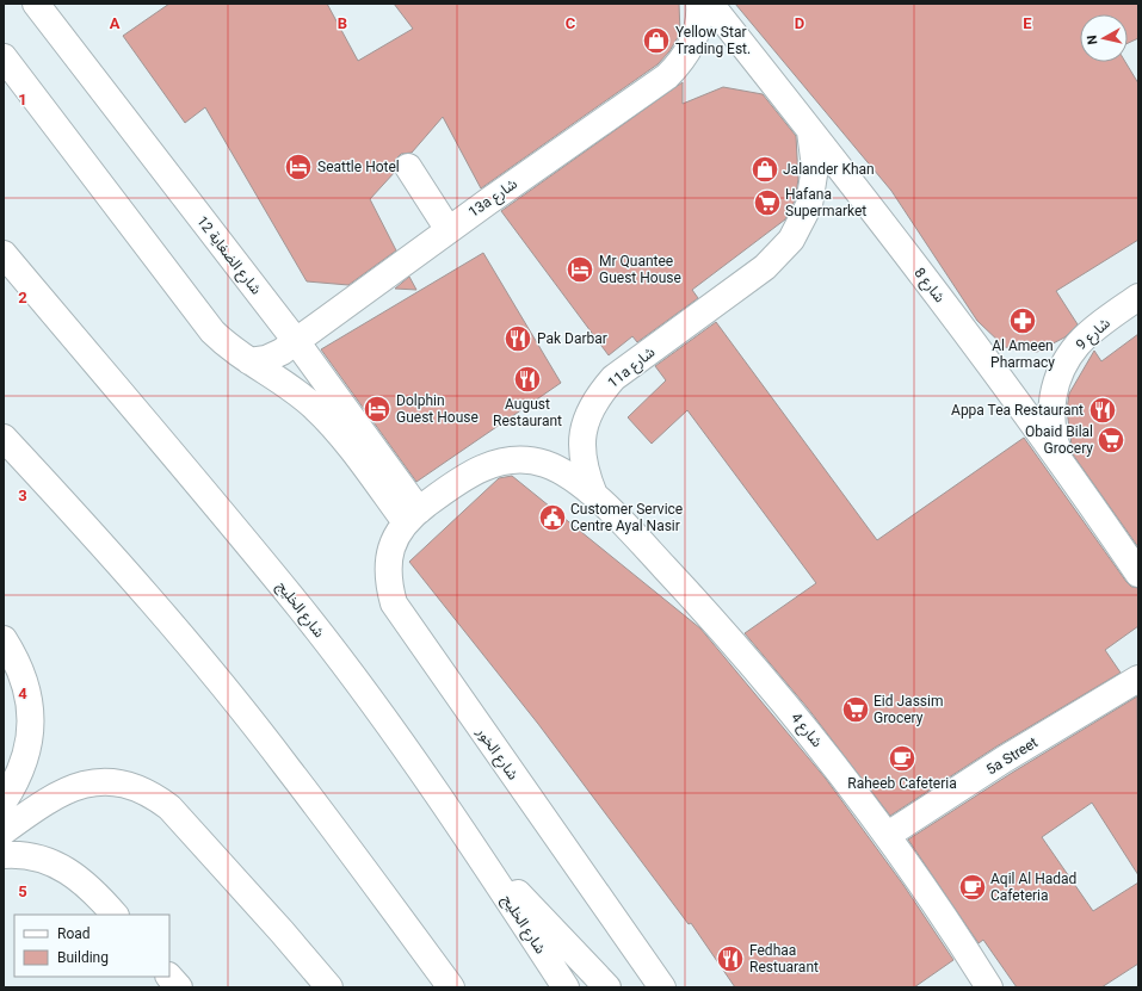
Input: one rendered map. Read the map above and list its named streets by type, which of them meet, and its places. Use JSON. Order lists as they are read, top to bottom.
{
  "streets": {
    "street": [
      "13a شارع",
      "12 شارع الضغاية",
      "شارع 8",
      "شارع 9",
      "11a شارع",
      "شارع الخليج",
      "شارع 4",
      "شارع الخور",
      "5a Street"
    ]
  },
  "crossings": [
    ["13a شارع", "12 شارع الضغاية"],
    ["12 شارع الضغاية", "شارع الخور"],
    ["شارع 8", "شارع 9"],
    ["شارع 8", "11a شارع"],
    ["11a شارع", "شارع 4"],
    ["شارع 4", "5a Street"]
  ],
  "places": {
    "shop": ["Yellow Star Trading Est.", "Jalander Khan"],
    "hotel": ["Seattle Hotel", "Mr Quantee Guest House", "Dolphin Guest House"],
    "supermarket": ["Hafana Supermarket", "Obaid Bilal Grocery", "Eid Jassim Grocery"],
    "pharmacy": ["Al Ameen Pharmacy"],
    "restaurant": [
      "Pak Darbar",
      "August Restaurant",
      "Appa Tea Restaurant",
      "Fedhaa Restuarant"
    ],
    "public building": ["Customer Service Centre Ayal Nasir"],
    "cafe": ["Raheeb Cafeteria", "Aqil Al Hadad Cafeteria"]
  },
  "legend": ["Road", "Building"],
  "north": "left",
  "grid": {
    "columns": [
      "A",
      "B",
      "C",
      "D",
      "E"
    ],
    "rows": [
      "1",
      "2",
      "3",
      "4",
      "5"
    ]
  }
}
